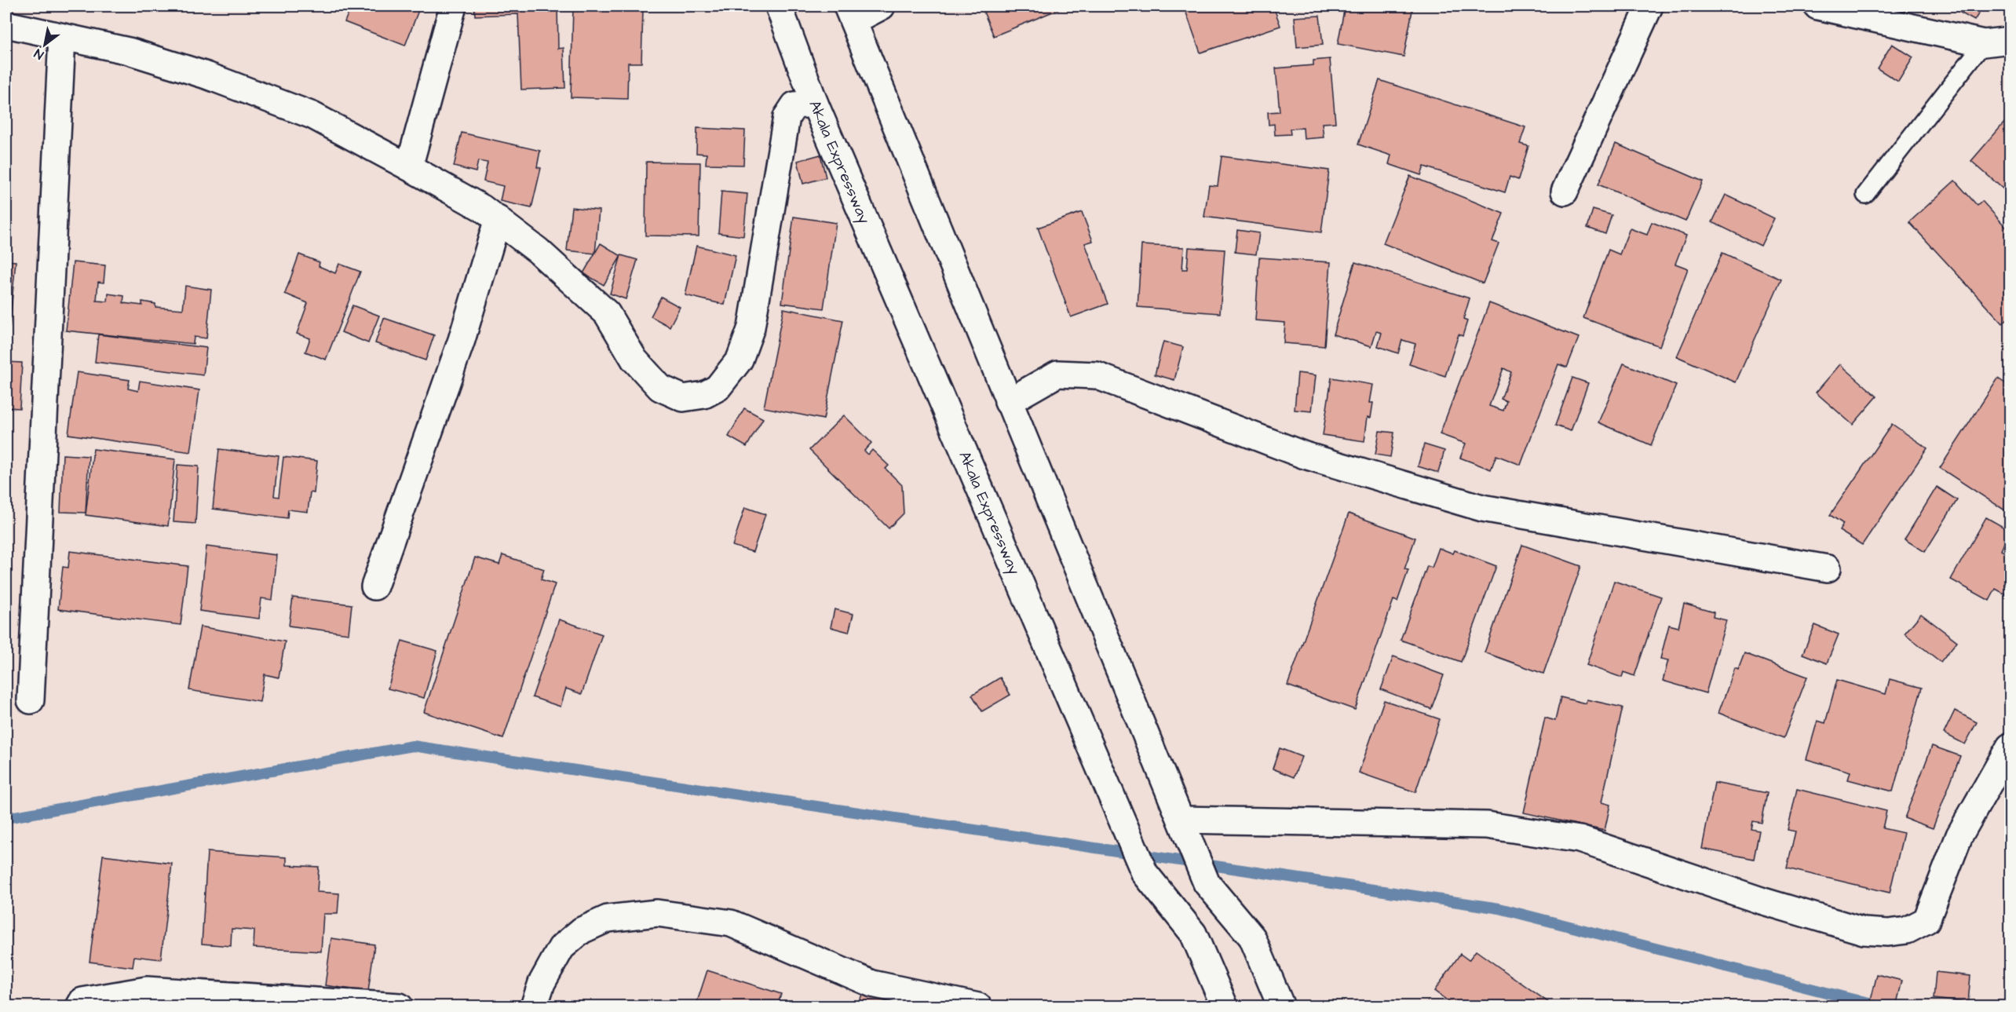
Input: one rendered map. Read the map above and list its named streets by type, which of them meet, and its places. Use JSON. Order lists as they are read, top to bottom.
{
  "streets": {
    "street": ["Akala Expressway"]
  },
  "north": "bottom left"
}
